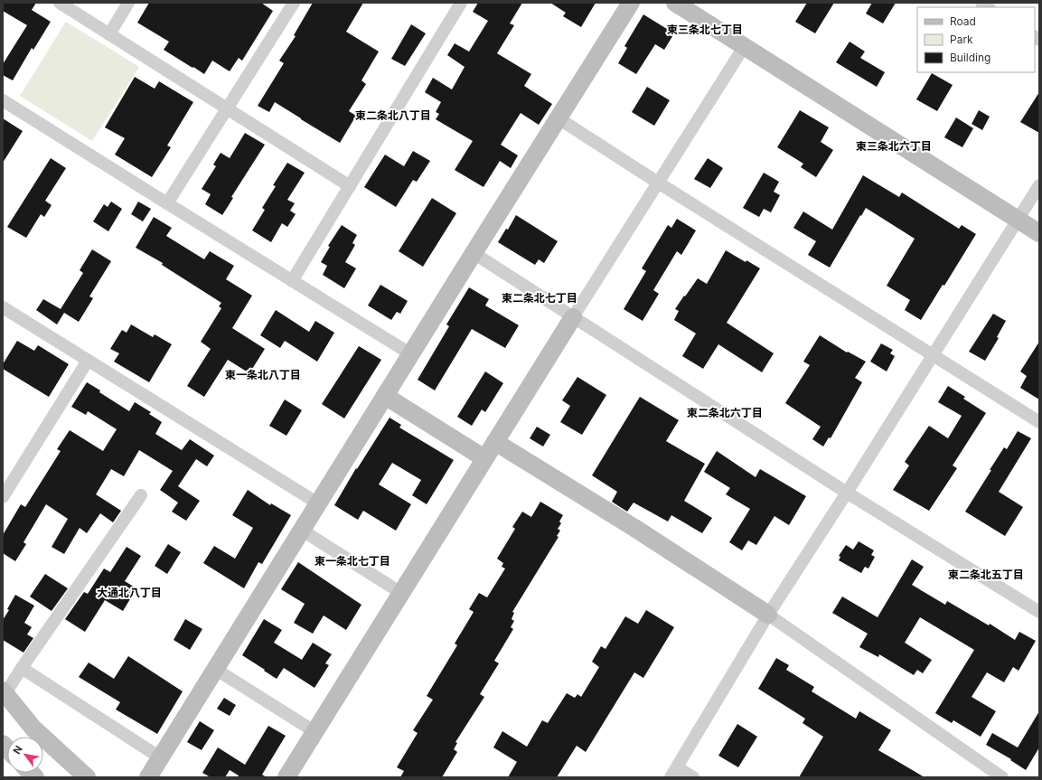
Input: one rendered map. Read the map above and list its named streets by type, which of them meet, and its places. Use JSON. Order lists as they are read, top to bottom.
{
  "districts": [
    "東三条北七丁目",
    "東二条北八丁目",
    "東三条北六丁目",
    "東二条北七丁目",
    "東一条北八丁目",
    "東二条北六丁目",
    "東一条北七丁目",
    "東二条北五丁目",
    "大通北八丁目"
  ],
  "legend": ["Road", "Park", "Building"],
  "north": "top left"
}
